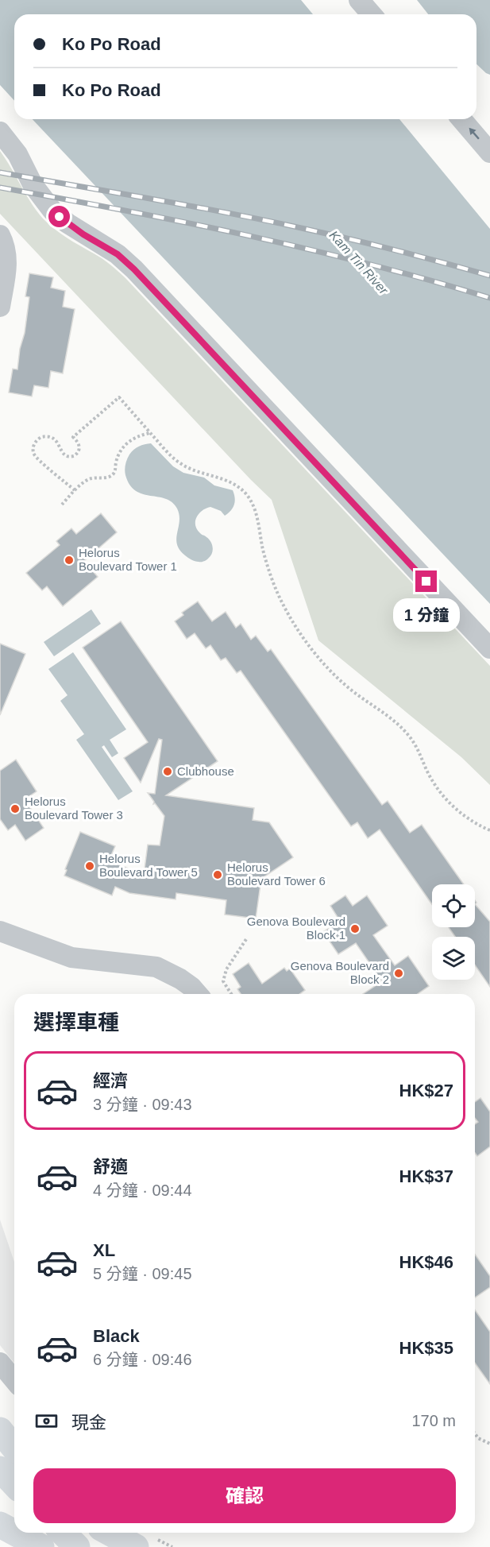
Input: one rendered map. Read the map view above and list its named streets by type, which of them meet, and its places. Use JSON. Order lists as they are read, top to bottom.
{
  "water": ["Kam Tin River"],
  "places": [
    "Helorus Boulevard Tower 1",
    "Clubhouse",
    "Helorus Boulevard Tower 3",
    "Helorus Boulevard Tower 5",
    "Helorus Boulevard Tower 6",
    "Genova Boulevard Block 1",
    "Genova Boulevard Block 2"
  ],
  "page": {
    "banner": ["Ko Po Road", "Ko Po Road"],
    "bubble": "1 分鐘",
    "heading": "選擇車種",
    "list": [
      {
        "name": "經濟",
        "note": "3 分鐘 · 09:43",
        "value": "HK$27"
      },
      {
        "name": "舒適",
        "note": "4 分鐘 · 09:44",
        "value": "HK$37"
      },
      {
        "name": "XL",
        "note": "5 分鐘 · 09:45",
        "value": "HK$46"
      },
      {
        "name": "Black",
        "note": "6 分鐘 · 09:46",
        "value": "HK$35"
      }
    ],
    "pay": ["現金", "170 m"],
    "buttons": "確認"
  }
}
